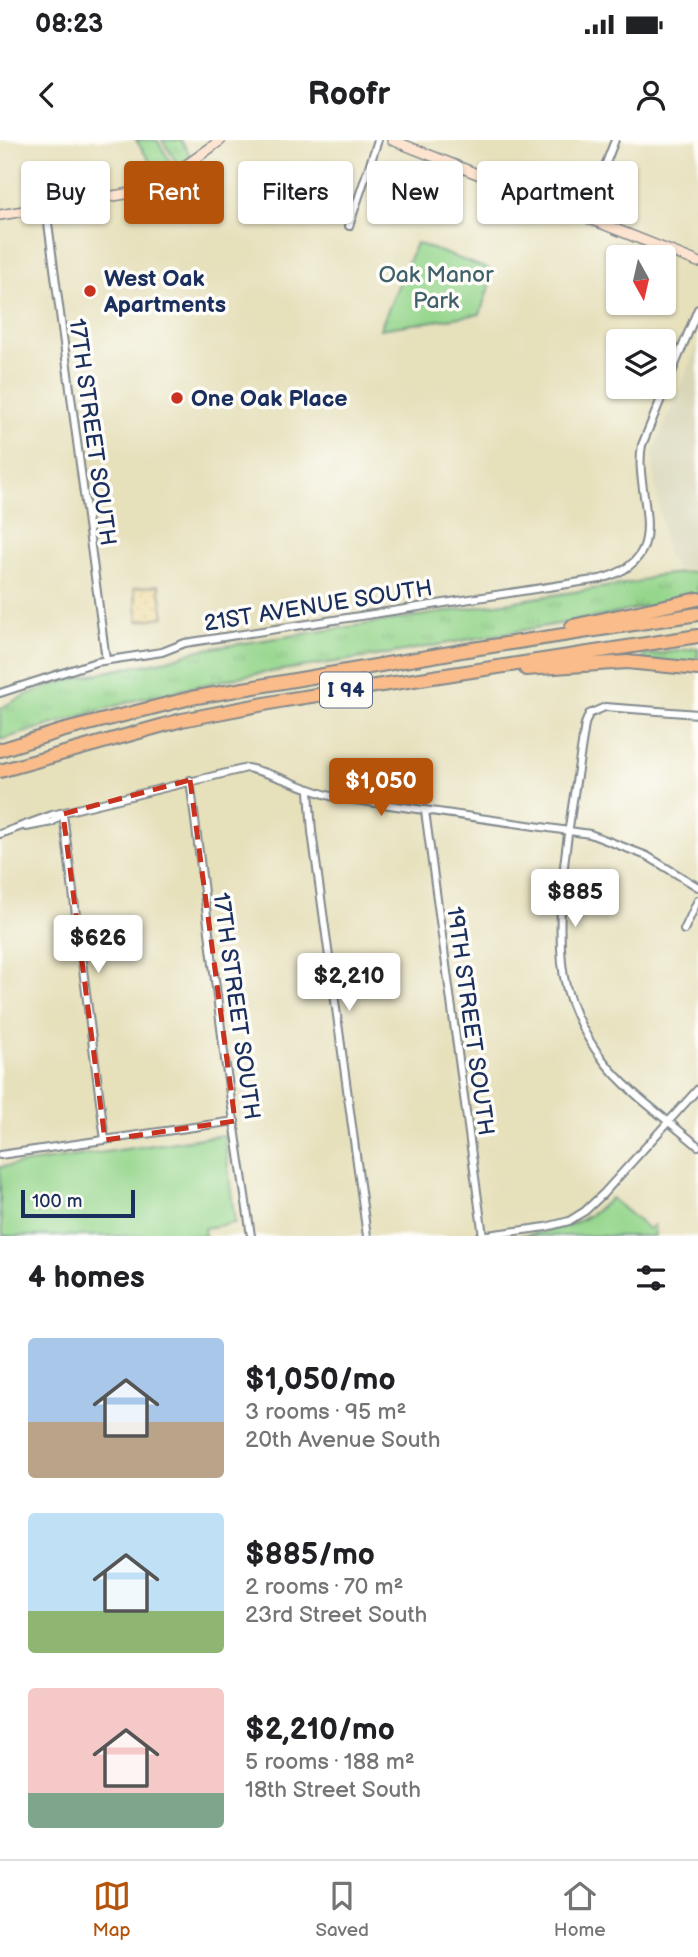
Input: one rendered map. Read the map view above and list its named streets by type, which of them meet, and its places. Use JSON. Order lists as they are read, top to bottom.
{
  "streets": {
    "highway": ["I 94"],
    "street": ["17TH STREET SOUTH", "21ST AVENUE SOUTH", "19TH STREET SOUTH"]
  },
  "crossings": [
    ["17TH STREET SOUTH", "21ST AVENUE SOUTH"]
  ],
  "parks": ["Oak Manor Park"],
  "places": ["West Oak Apartments", "One Oak Place"],
  "scale_bar": "100 m",
  "north": "bottom",
  "page": {
    "status": "08:23",
    "header": "Roofr",
    "chip": [
      "Buy",
      "Rent",
      "Filters",
      "New",
      "Apartment"
    ],
    "price": [
      "$1,050",
      "$885",
      "$626",
      "$2,210"
    ],
    "scale": "100 m",
    "heading": "4 homes",
    "list": [
      {
        "name": "$1,050/mo",
        "note": "3 rooms · 95 m² · 20th Avenue South"
      },
      {
        "name": "$885/mo",
        "note": "2 rooms · 70 m² · 23rd Street South"
      },
      {
        "name": "$2,210/mo",
        "note": "5 rooms · 188 m² · 18th Street South"
      }
    ],
    "tabs": ["Map", "Saved", "Home"]
  }
}
